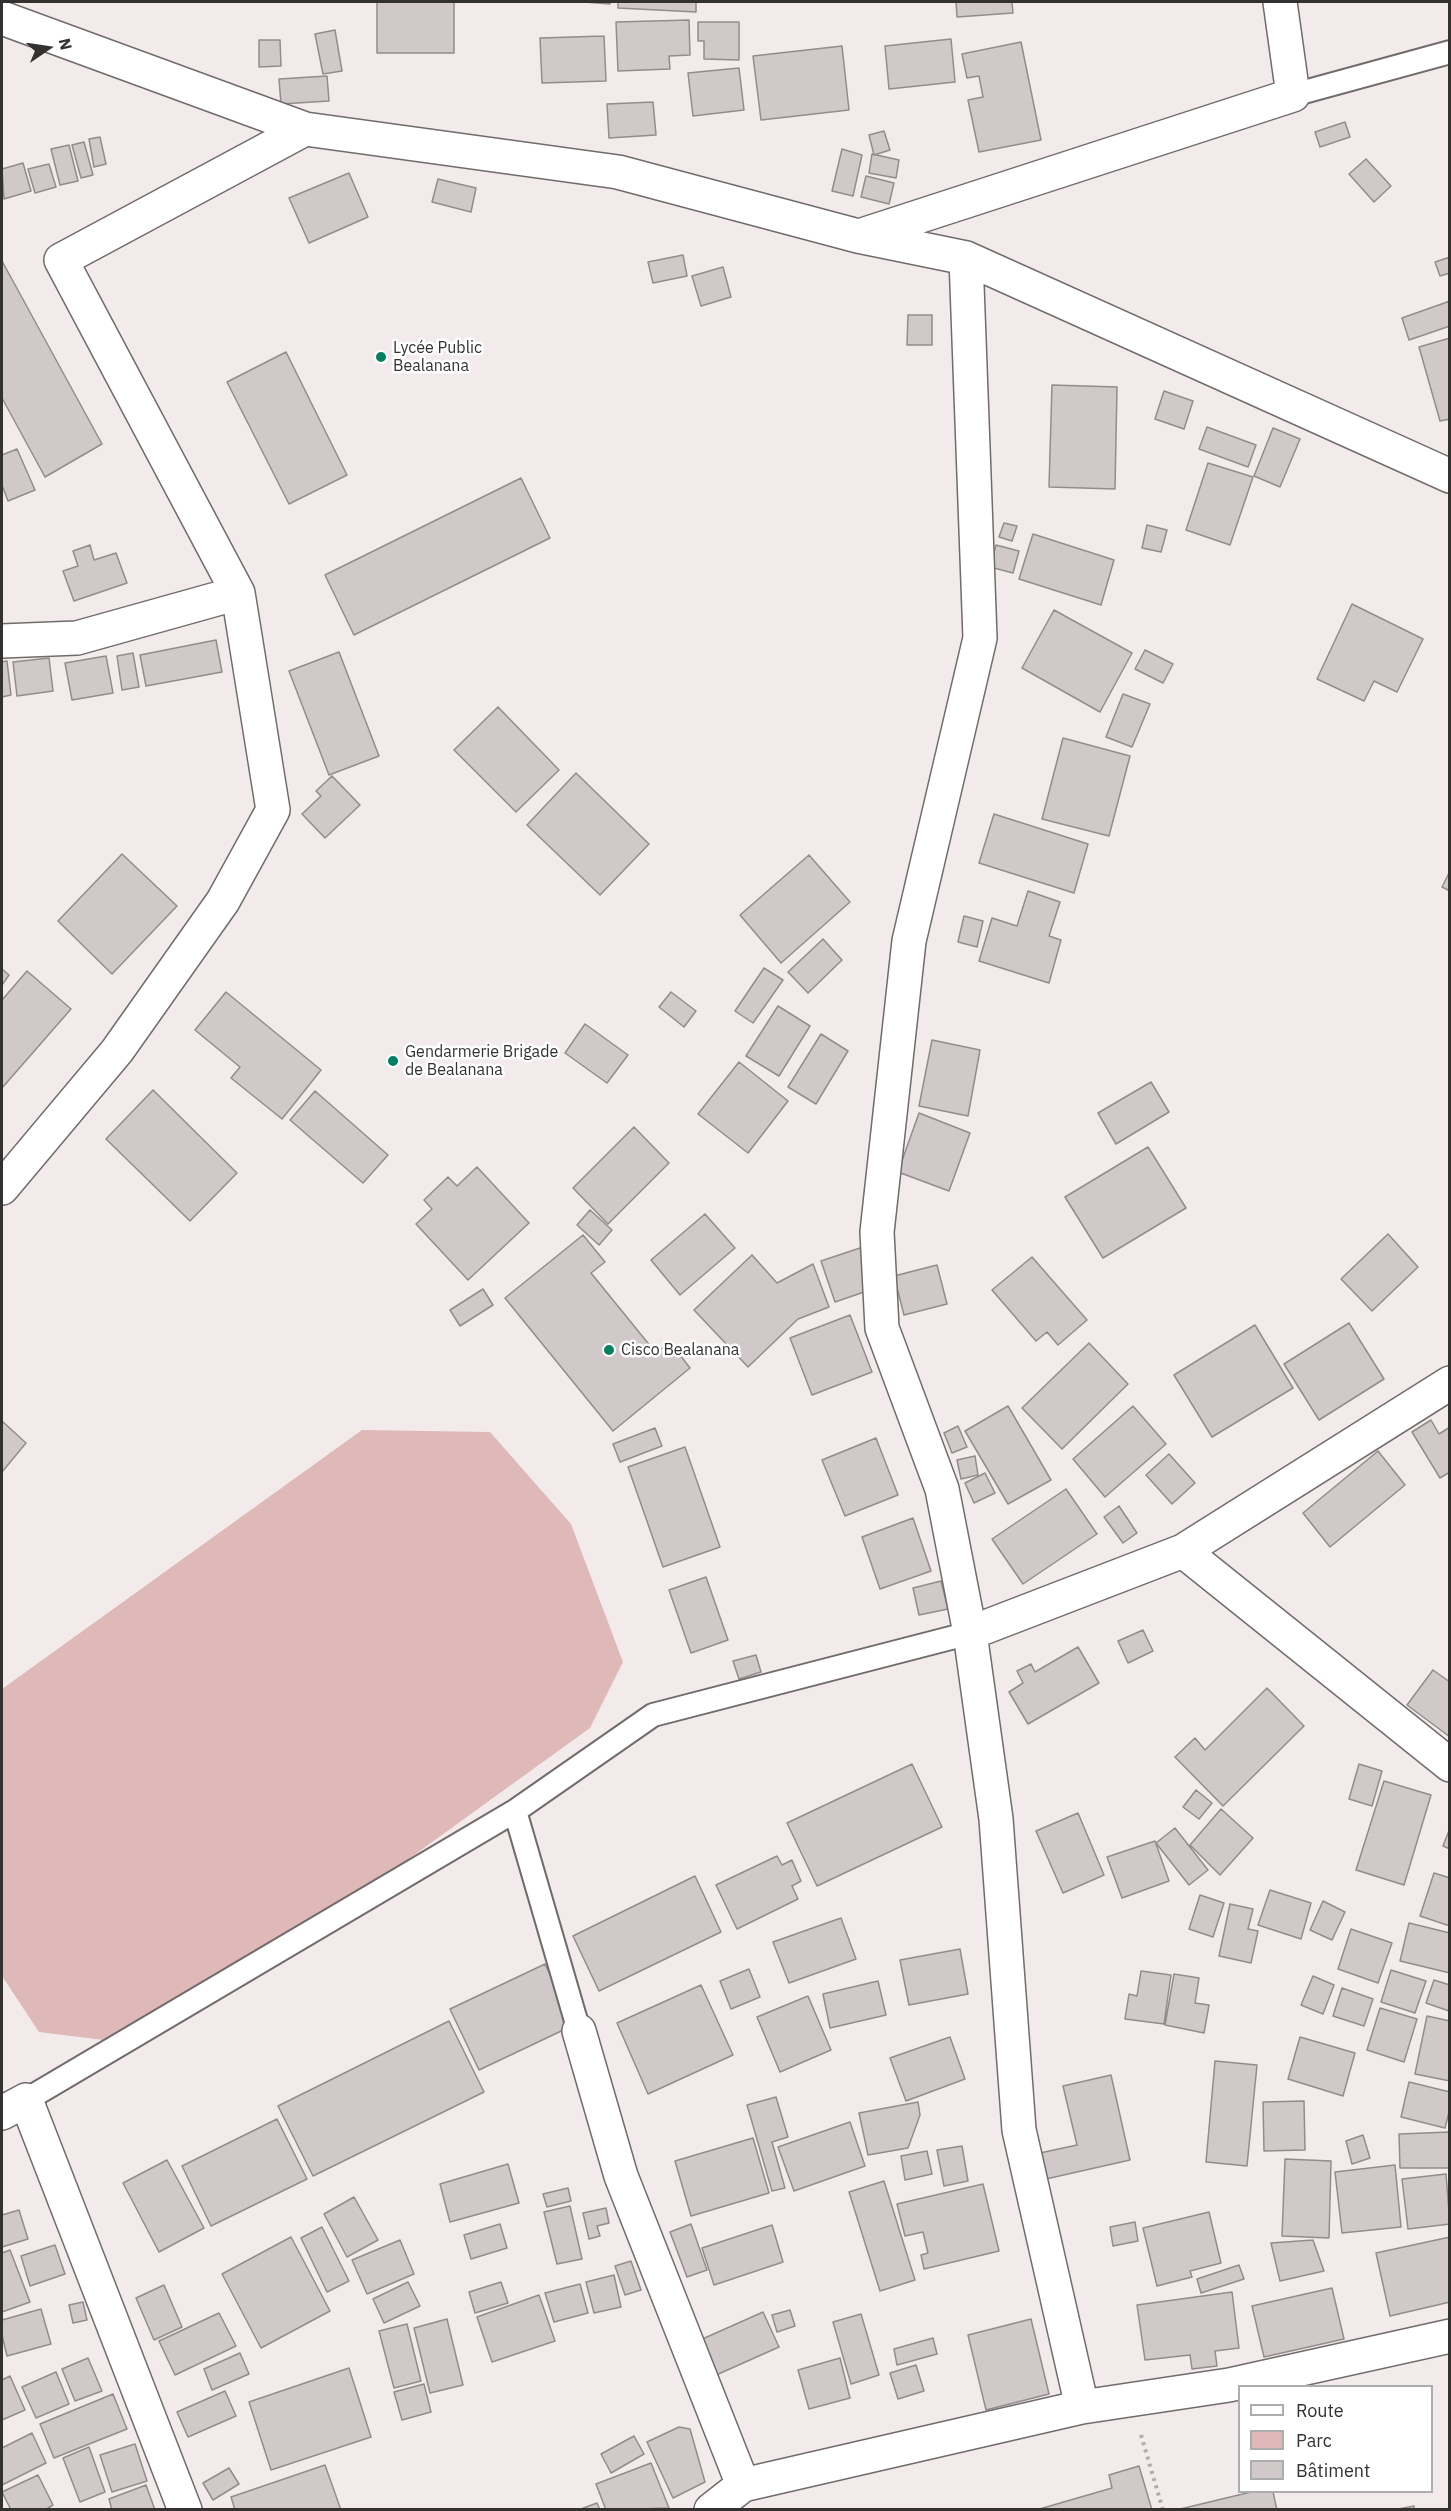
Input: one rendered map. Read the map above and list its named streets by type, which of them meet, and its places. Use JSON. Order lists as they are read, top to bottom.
{
  "places": ["Lycée Public Bealanana", "Gendarmerie Brigade de Bealanana", "Cisco Bealanana"],
  "legend": ["Route", "Parc", "Bâtiment"],
  "north": "right"
}
